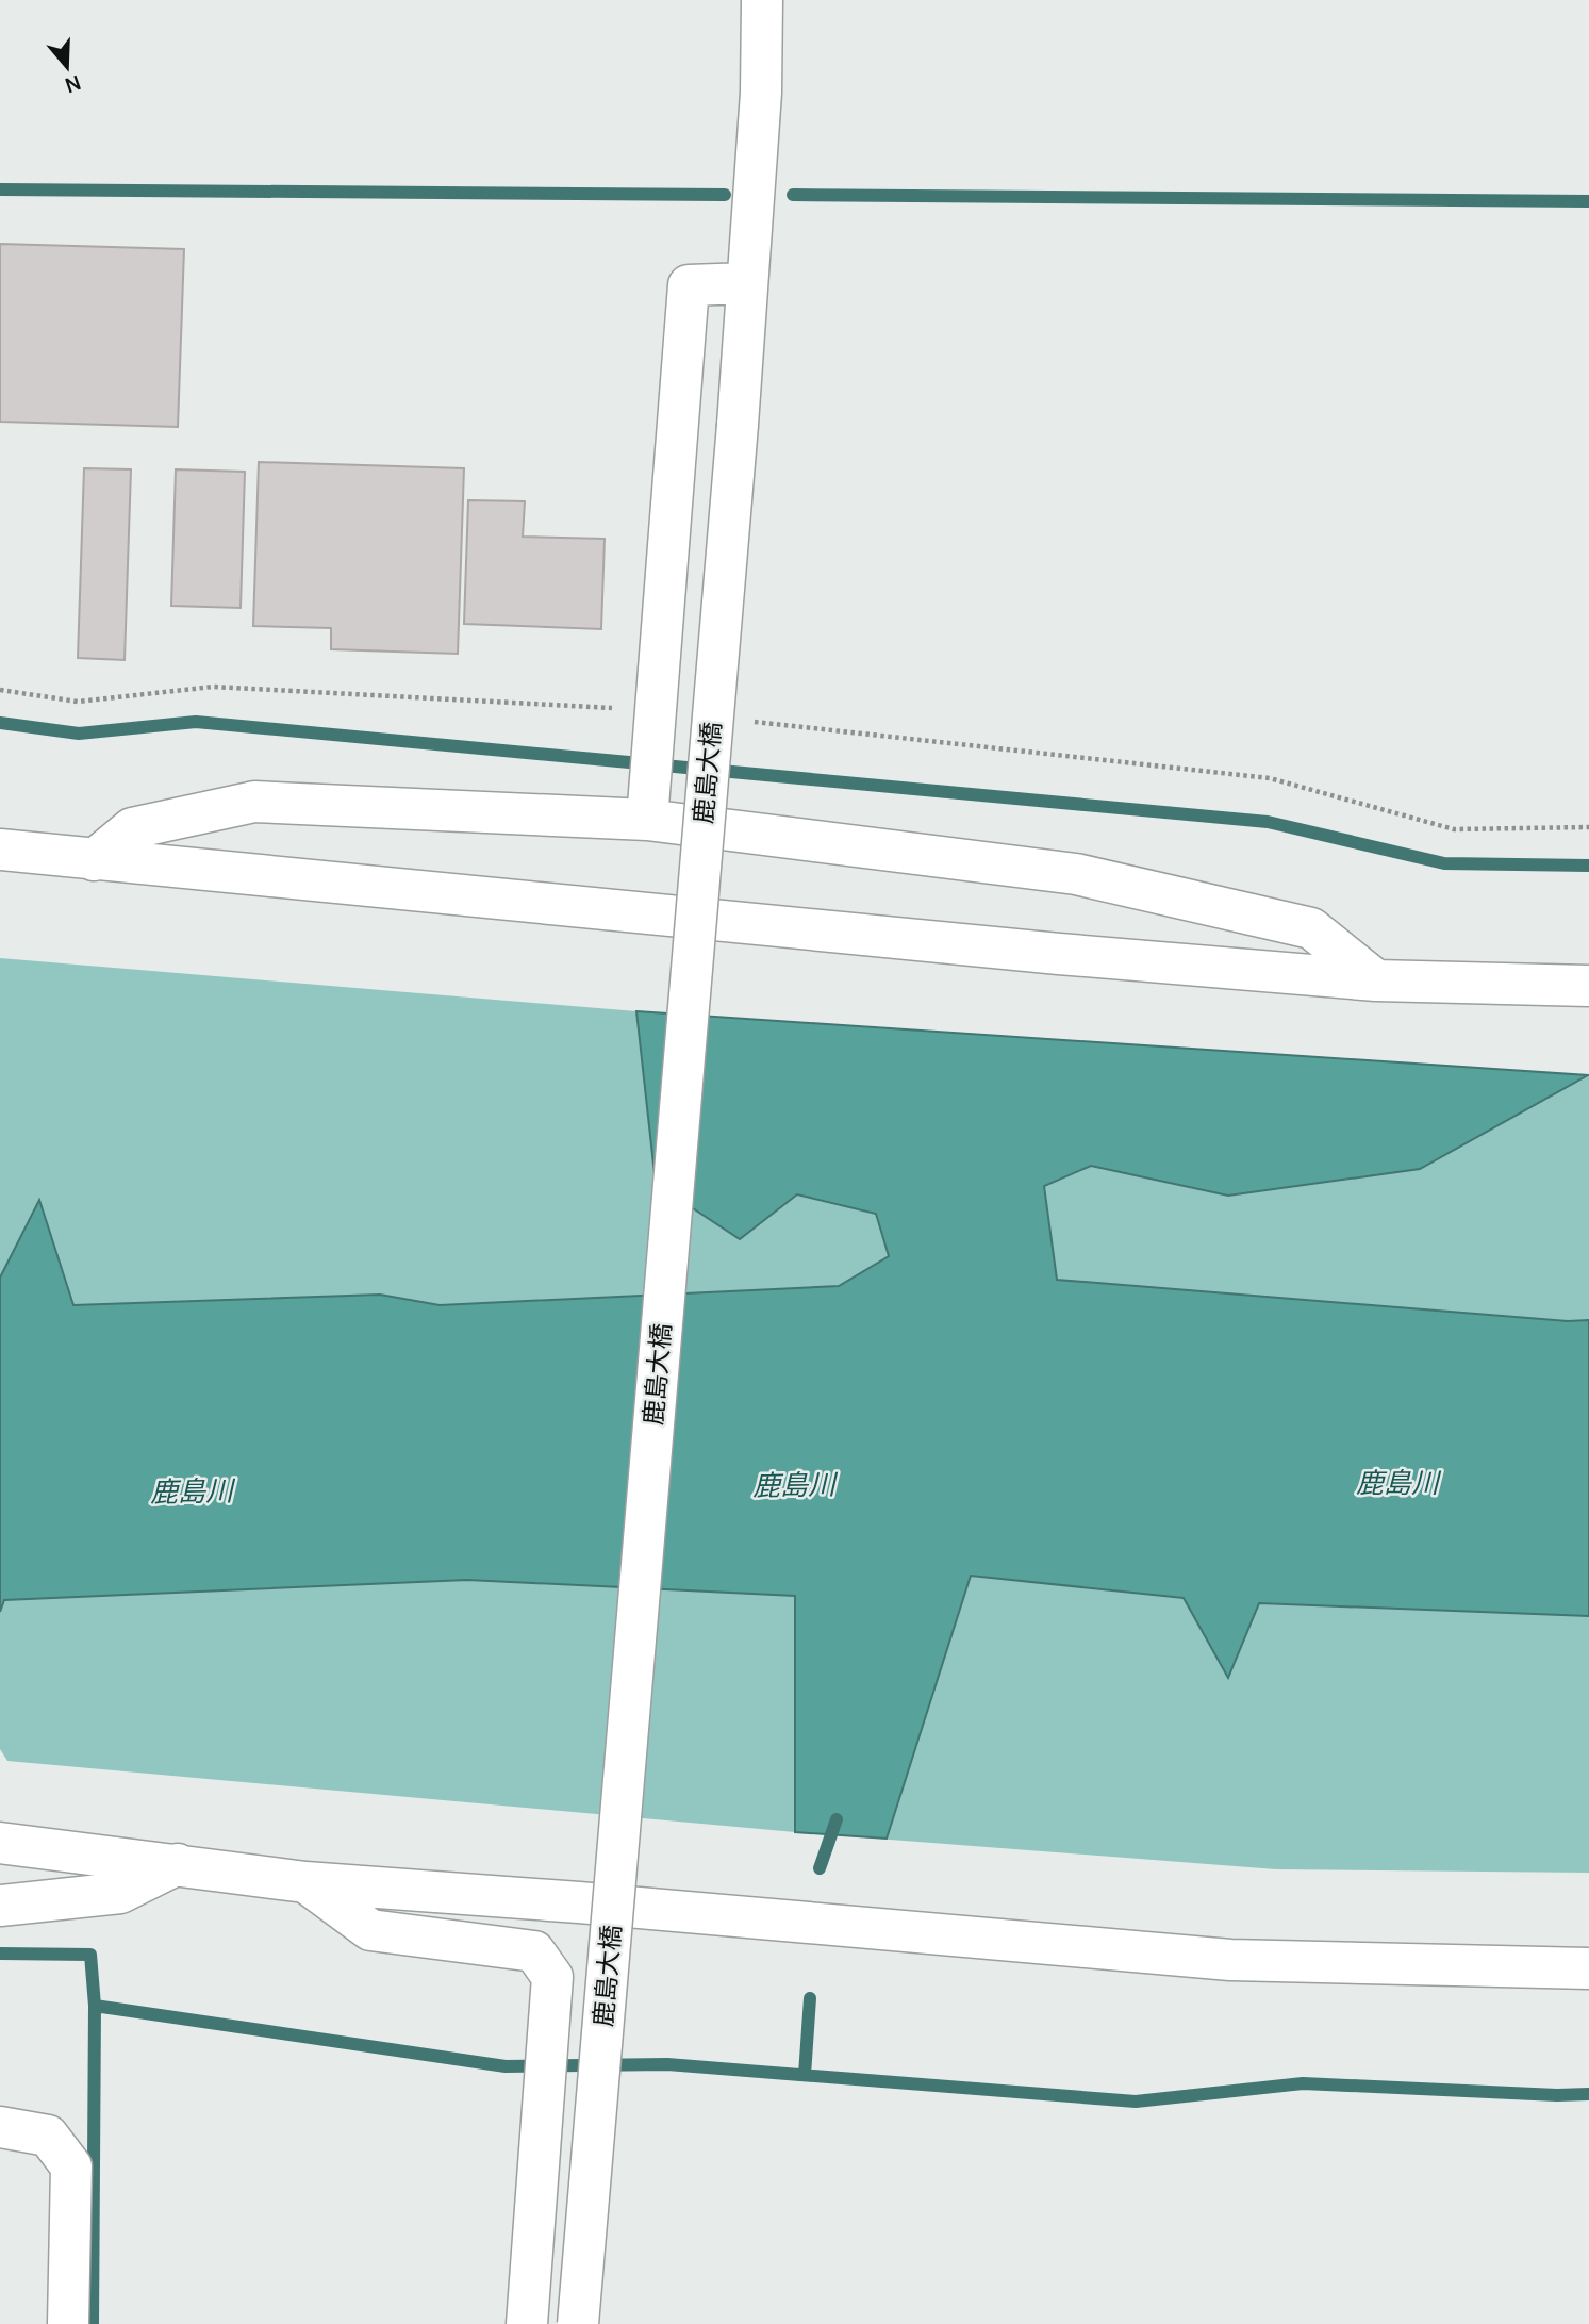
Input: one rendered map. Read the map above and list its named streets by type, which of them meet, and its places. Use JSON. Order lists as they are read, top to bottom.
{
  "streets": {
    "street": ["鹿島大橋"]
  },
  "water": ["鹿島川"],
  "north": "bottom"
}
